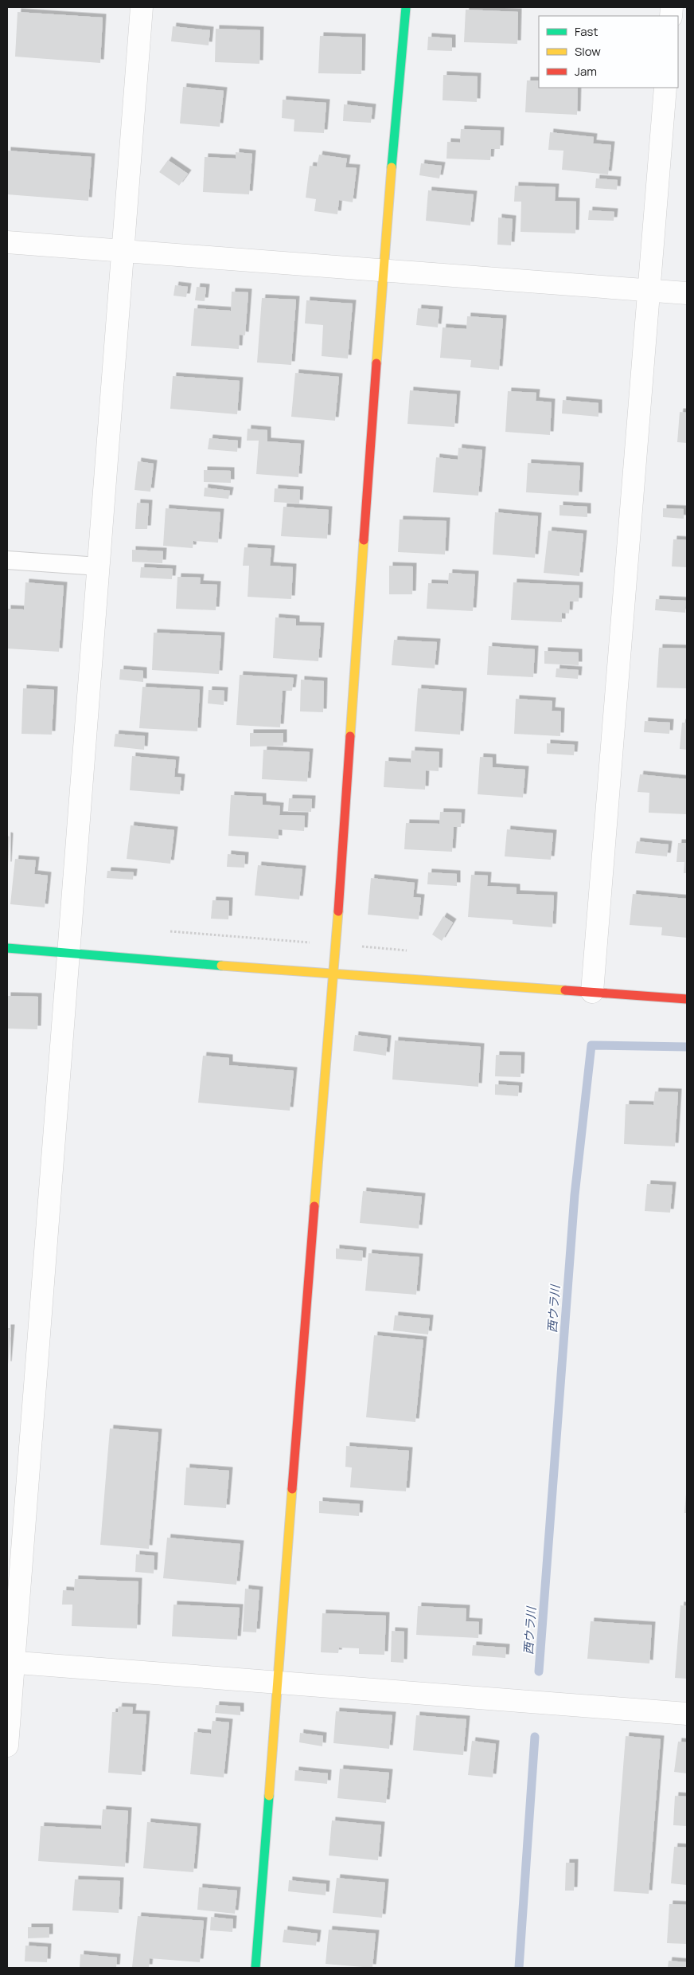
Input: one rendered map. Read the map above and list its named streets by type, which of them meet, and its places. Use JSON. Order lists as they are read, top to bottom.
{
  "water": ["西ウラ川"],
  "legend": ["Fast", "Slow", "Jam"]
}
